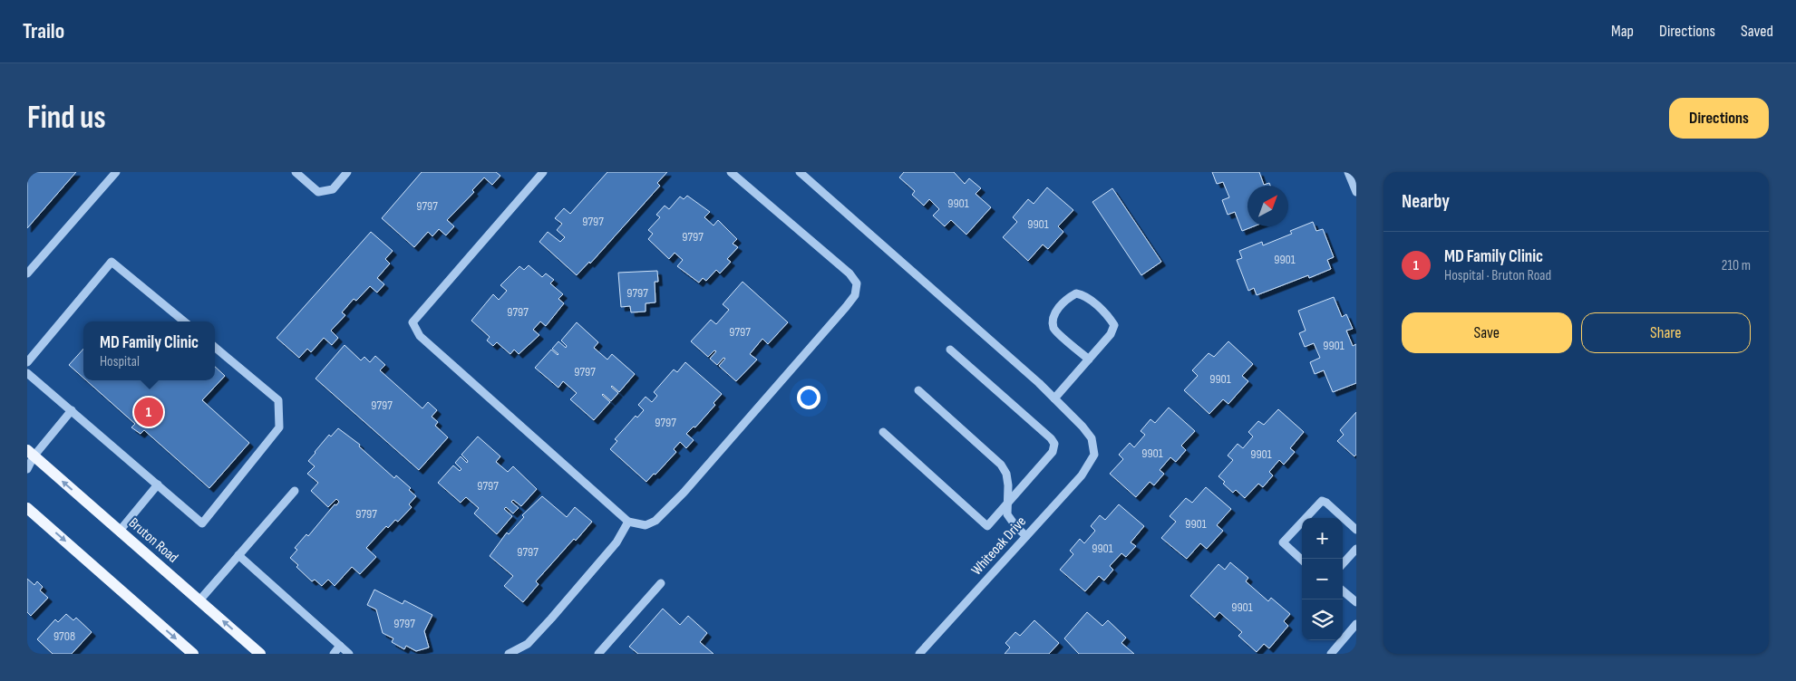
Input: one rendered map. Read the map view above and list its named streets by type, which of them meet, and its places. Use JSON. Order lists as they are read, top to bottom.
{
  "streets": {
    "main road": ["Bruton Road"],
    "street": ["Whiteoak Drive"]
  },
  "house_numbers": [
    "9901",
    "9797",
    "9797",
    "9901",
    "9797",
    "9901",
    "9797",
    "9797",
    "9797",
    "9901",
    "9797",
    "9901",
    "9797",
    "9797",
    "9901",
    "9901",
    "9797",
    "9797",
    "9901",
    "9901",
    "9797",
    "9901",
    "9797",
    "9708"
  ],
  "north": "top right",
  "page": {
    "header": "Trailo",
    "nav": ["Map", "Directions", "Saved"],
    "buttons": [
      "Directions",
      ["Save", "Share"]
    ],
    "title": "Find us",
    "heading": "Nearby",
    "list": [
      {
        "mark": "1",
        "name": "MD Family Clinic",
        "note": "Hospital · Bruton Road",
        "value": "210 m"
      }
    ],
    "popup": ["MD Family Clinic", "Hospital"],
    "pins": "1",
    "map_buttons": ["+", "−"]
  }
}
